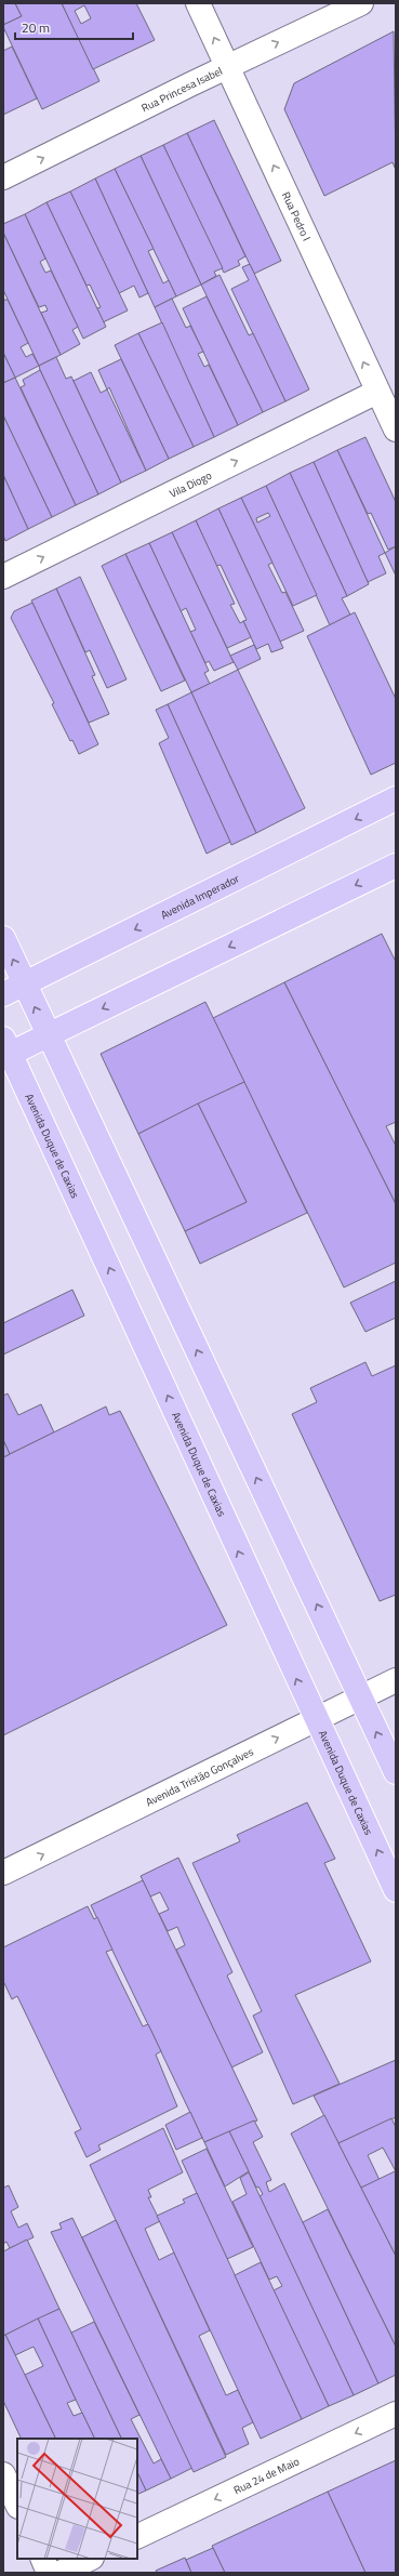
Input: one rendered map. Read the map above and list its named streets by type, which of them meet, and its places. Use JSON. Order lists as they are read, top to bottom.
{
  "streets": {
    "main road": ["Avenida Imperador", "Avenida Duque de Caxias"],
    "street": [
      "Rua Princesa Isabel",
      "Rua Pedro I",
      "Vila Diogo",
      "Avenida Tristão Gonçalves",
      "Rua 24 de Maio"
    ]
  },
  "crossings": [
    ["Rua Princesa Isabel", "Rua Pedro I"],
    ["Rua Pedro I", "Vila Diogo"],
    ["Avenida Duque de Caxias", "Avenida Tristão Gonçalves"]
  ],
  "one_way": [
    "Rua Princesa Isabel",
    "Rua Pedro I",
    "Vila Diogo",
    "Avenida Tristão Gonçalves",
    "Rua 24 de Maio"
  ],
  "scale_bar": "20 m"
}
